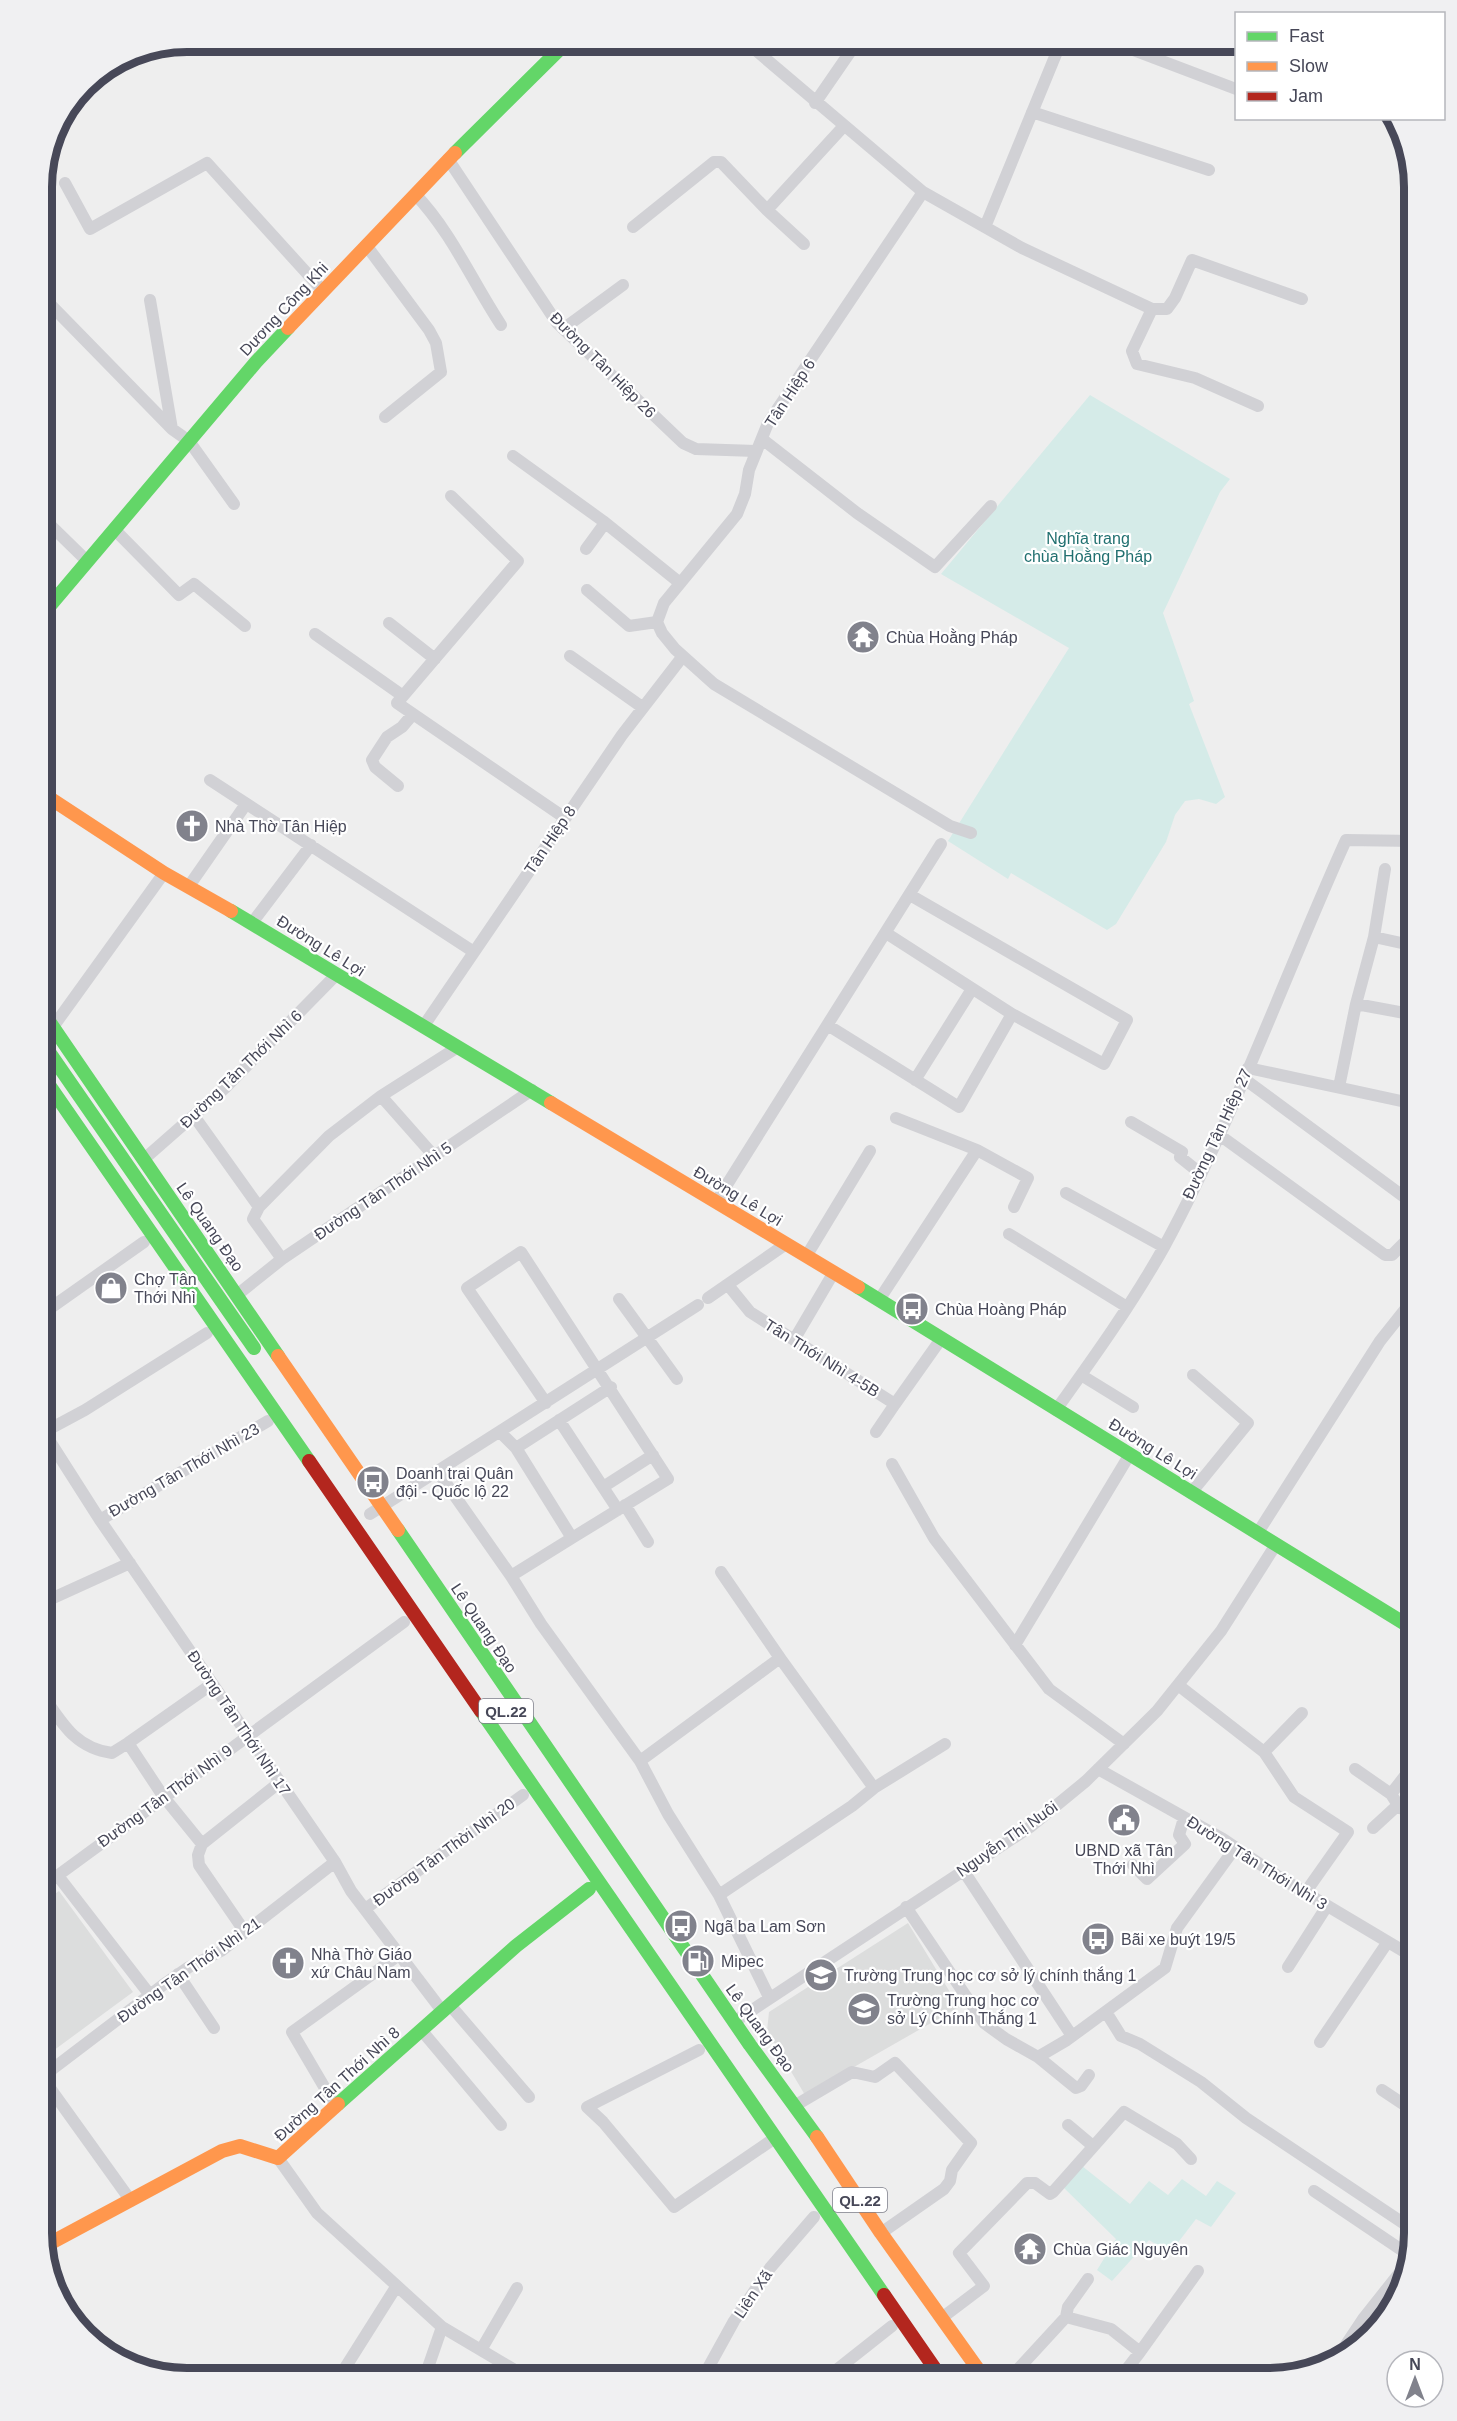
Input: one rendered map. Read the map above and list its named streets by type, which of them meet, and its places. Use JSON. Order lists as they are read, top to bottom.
{
  "streets": {
    "main road": [
      "Dương Công Khi",
      "Đường Lê Lợi",
      "Lê Quang Đạo",
      "QL.22",
      "Đường Tân Thới Nhì 8"
    ],
    "street": [
      "Đường Tân Hiệp 26",
      "Tân Hiệp 6",
      "Tân Hiệp 8",
      "Đường Tản Thới Nhì 6",
      "Đường Tân Hiệp 27",
      "Đường Tân Thới Nhì 5",
      "Tân Thới Nhì 4-5B",
      "Đường Tân Thới Nhì 23",
      "Đường Tân Thới Nhì 17",
      "Đường Tân Thới Nhì 9",
      "Nguyễn Thị Nuôi",
      "Đường Tân Thời Nhì 20",
      "Đường Tân Thới Nhì 3",
      "Đường Tân Thới Nhì 21",
      "Liên Xã"
    ]
  },
  "crossings": [
    ["Dương Công Khi", "Đường Tân Hiệp 26"],
    ["Đường Tân Hiệp 26", "Tân Hiệp 6"],
    ["Tân Hiệp 8", "Đường Lê Lợi"],
    ["Đường Lê Lợi", "Đường Tản Thới Nhì 6"],
    ["Đường Lê Lợi", "Đường Tân Hiệp 27"],
    ["Đường Lê Lợi", "Đường Tân Thới Nhì 5"],
    ["Đường Lê Lợi", "Nguyễn Thị Nuôi"],
    ["Đường Tản Thới Nhì 6", "Lê Quang Đạo"],
    ["Đường Tân Thới Nhì 5", "Lê Quang Đạo"],
    ["Lê Quang Đạo", "Đường Tân Thới Nhì 23"],
    ["Lê Quang Đạo", "Đường Tân Thới Nhì 9"],
    ["Lê Quang Đạo", "Nguyễn Thị Nuôi"],
    ["Lê Quang Đạo", "Đường Tân Thời Nhì 20"],
    ["Lê Quang Đạo", "Đường Tân Thới Nhì 8"],
    ["Lê Quang Đạo", "Liên Xã"],
    ["Đường Tân Thới Nhì 23", "Đường Tân Thới Nhì 17"],
    ["Đường Tân Thới Nhì 17", "Đường Tân Thới Nhì 9"],
    ["Đường Tân Thới Nhì 17", "Đường Tân Thời Nhì 20"],
    ["Đường Tân Thới Nhì 17", "Đường Tân Thới Nhì 21"],
    ["Đường Tân Thới Nhì 17", "Đường Tân Thới Nhì 8"],
    ["Nguyễn Thị Nuôi", "Đường Tân Thới Nhì 3"]
  ],
  "parks": ["Nghĩa trang chùa Hoằng Pháp"],
  "places": {
    "temple": ["Chùa Hoằng Pháp", "Chùa Giác Nguyên"],
    "church": ["Nhà Thờ Tân Hiệp", "Nhà Thờ Giáo xứ Châu Nam"],
    "shop": ["Chợ Tân Thới Nhì"],
    "bus stop": [
      "Chùa Hoàng Pháp",
      "Doanh trại Quân đội - Quốc lộ 22",
      "Ngã ba Lam Sơn",
      "Bãi xe buýt 19/5"
    ],
    "public building": ["UBND xã Tân Thới Nhì"],
    "fuel station": ["Mipec"],
    "school or university": ["Trường Trung học cơ sở lý chính thắng 1", "Trường Trung học cơ sở Lý Chính Thắng 1"]
  },
  "legend": ["Fast", "Slow", "Jam"],
  "north": "top"
}
